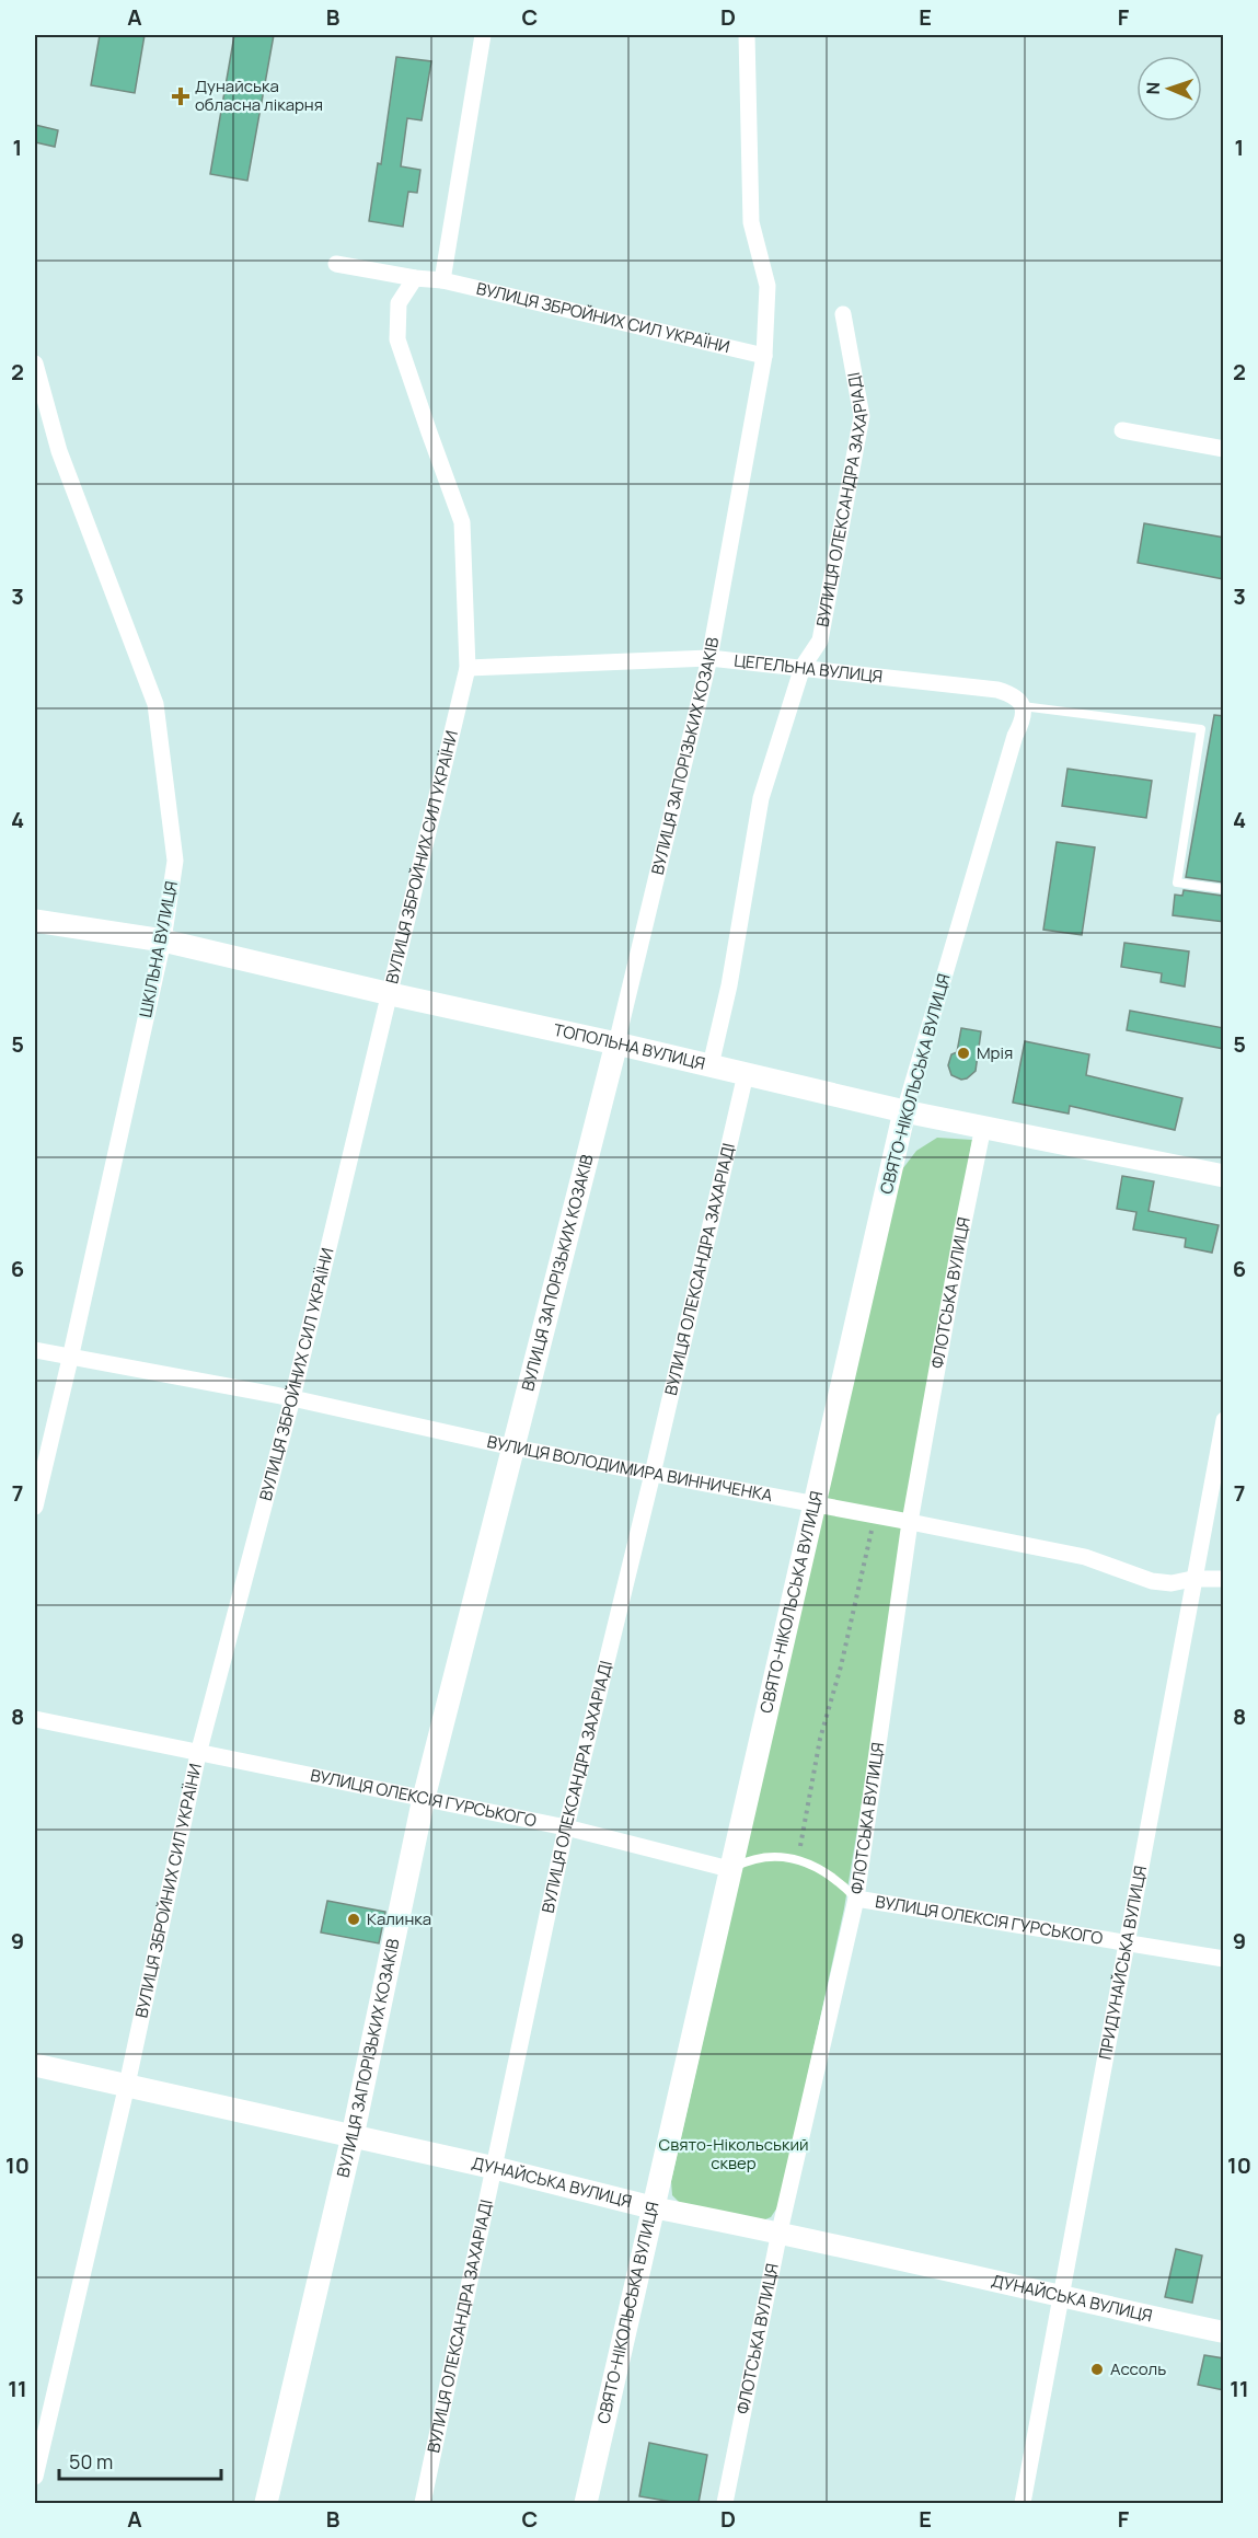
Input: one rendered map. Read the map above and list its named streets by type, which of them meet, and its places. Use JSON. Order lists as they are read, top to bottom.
{
  "streets": {
    "main road": [
      "ВУЛИЦЯ ЗАПОРІЗЬКИХ КОЗАКІВ",
      "ТОПОЛЬНА ВУЛИЦЯ",
      "СВЯТО-НІКОЛЬСЬКА ВУЛИЦЯ",
      "ДУНАЙСЬКА ВУЛИЦЯ"
    ],
    "street": [
      "ВУЛИЦЯ ЗБРОЙНИХ СИЛ УКРАЇНИ",
      "ВУЛИЦЯ ОЛЕКСАНДРА ЗАХАРІАДІ",
      "ЦЕГЕЛЬНА ВУЛИЦЯ",
      "ШКІЛЬНА ВУЛИЦЯ",
      "ФЛОТСЬКА ВУЛИЦЯ",
      "ВУЛИЦЯ ВОЛОДИМИРА ВИННИЧЕНКА",
      "ВУЛИЦЯ ОЛЕКСІЯ ГУРСЬКОГО",
      "ПРИДУНАЙСЬКА ВУЛИЦЯ"
    ]
  },
  "crossings": [
    ["ВУЛИЦЯ ЗБРОЙНИХ СИЛ УКРАЇНИ", "ЦЕГЕЛЬНА ВУЛИЦЯ"],
    ["ВУЛИЦЯ ЗБРОЙНИХ СИЛ УКРАЇНИ", "ВУЛИЦЯ ЗАПОРІЗЬКИХ КОЗАКІВ"],
    ["ВУЛИЦЯ ЗБРОЙНИХ СИЛ УКРАЇНИ", "ТОПОЛЬНА ВУЛИЦЯ"],
    ["ВУЛИЦЯ ЗБРОЙНИХ СИЛ УКРАЇНИ", "ВУЛИЦЯ ВОЛОДИМИРА ВИННИЧЕНКА"],
    ["ВУЛИЦЯ ЗБРОЙНИХ СИЛ УКРАЇНИ", "ВУЛИЦЯ ОЛЕКСІЯ ГУРСЬКОГО"],
    ["ВУЛИЦЯ ЗБРОЙНИХ СИЛ УКРАЇНИ", "ДУНАЙСЬКА ВУЛИЦЯ"],
    ["ВУЛИЦЯ ОЛЕКСАНДРА ЗАХАРІАДІ", "ЦЕГЕЛЬНА ВУЛИЦЯ"],
    ["ВУЛИЦЯ ОЛЕКСАНДРА ЗАХАРІАДІ", "ТОПОЛЬНА ВУЛИЦЯ"],
    ["ВУЛИЦЯ ОЛЕКСАНДРА ЗАХАРІАДІ", "ВУЛИЦЯ ВОЛОДИМИРА ВИННИЧЕНКА"],
    ["ВУЛИЦЯ ОЛЕКСАНДРА ЗАХАРІАДІ", "ВУЛИЦЯ ОЛЕКСІЯ ГУРСЬКОГО"],
    ["ВУЛИЦЯ ОЛЕКСАНДРА ЗАХАРІАДІ", "ДУНАЙСЬКА ВУЛИЦЯ"],
    ["ЦЕГЕЛЬНА ВУЛИЦЯ", "ВУЛИЦЯ ЗАПОРІЗЬКИХ КОЗАКІВ"],
    ["ЦЕГЕЛЬНА ВУЛИЦЯ", "СВЯТО-НІКОЛЬСЬКА ВУЛИЦЯ"],
    ["ВУЛИЦЯ ЗАПОРІЗЬКИХ КОЗАКІВ", "ТОПОЛЬНА ВУЛИЦЯ"],
    ["ВУЛИЦЯ ЗАПОРІЗЬКИХ КОЗАКІВ", "ВУЛИЦЯ ВОЛОДИМИРА ВИННИЧЕНКА"],
    ["ВУЛИЦЯ ЗАПОРІЗЬКИХ КОЗАКІВ", "ВУЛИЦЯ ОЛЕКСІЯ ГУРСЬКОГО"],
    ["ВУЛИЦЯ ЗАПОРІЗЬКИХ КОЗАКІВ", "ДУНАЙСЬКА ВУЛИЦЯ"],
    ["ШКІЛЬНА ВУЛИЦЯ", "ТОПОЛЬНА ВУЛИЦЯ"],
    ["ШКІЛЬНА ВУЛИЦЯ", "ВУЛИЦЯ ВОЛОДИМИРА ВИННИЧЕНКА"],
    ["ТОПОЛЬНА ВУЛИЦЯ", "СВЯТО-НІКОЛЬСЬКА ВУЛИЦЯ"],
    ["ТОПОЛЬНА ВУЛИЦЯ", "ФЛОТСЬКА ВУЛИЦЯ"],
    ["СВЯТО-НІКОЛЬСЬКА ВУЛИЦЯ", "ВУЛИЦЯ ВОЛОДИМИРА ВИННИЧЕНКА"],
    ["СВЯТО-НІКОЛЬСЬКА ВУЛИЦЯ", "ВУЛИЦЯ ОЛЕКСІЯ ГУРСЬКОГО"],
    ["СВЯТО-НІКОЛЬСЬКА ВУЛИЦЯ", "ДУНАЙСЬКА ВУЛИЦЯ"],
    ["ФЛОТСЬКА ВУЛИЦЯ", "ВУЛИЦЯ ВОЛОДИМИРА ВИННИЧЕНКА"],
    ["ФЛОТСЬКА ВУЛИЦЯ", "ВУЛИЦЯ ОЛЕКСІЯ ГУРСЬКОГО"],
    ["ФЛОТСЬКА ВУЛИЦЯ", "ДУНАЙСЬКА ВУЛИЦЯ"],
    ["ВУЛИЦЯ ВОЛОДИМИРА ВИННИЧЕНКА", "ПРИДУНАЙСЬКА ВУЛИЦЯ"],
    ["ВУЛИЦЯ ОЛЕКСІЯ ГУРСЬКОГО", "ПРИДУНАЙСЬКА ВУЛИЦЯ"],
    ["ПРИДУНАЙСЬКА ВУЛИЦЯ", "ДУНАЙСЬКА ВУЛИЦЯ"]
  ],
  "parks": ["Свято-Нікольський сквер"],
  "places": {
    "health": ["Дунайська обласна лікарня"],
    "other": ["Мрія", "Калинка", "Ассоль"]
  },
  "scale_bar": "50 m",
  "north": "left",
  "grid": {
    "columns": [
      "A",
      "B",
      "C",
      "D",
      "E",
      "F"
    ],
    "rows": [
      "1",
      "2",
      "3",
      "4",
      "5",
      "6",
      "7",
      "8",
      "9",
      "10",
      "11"
    ]
  }
}
